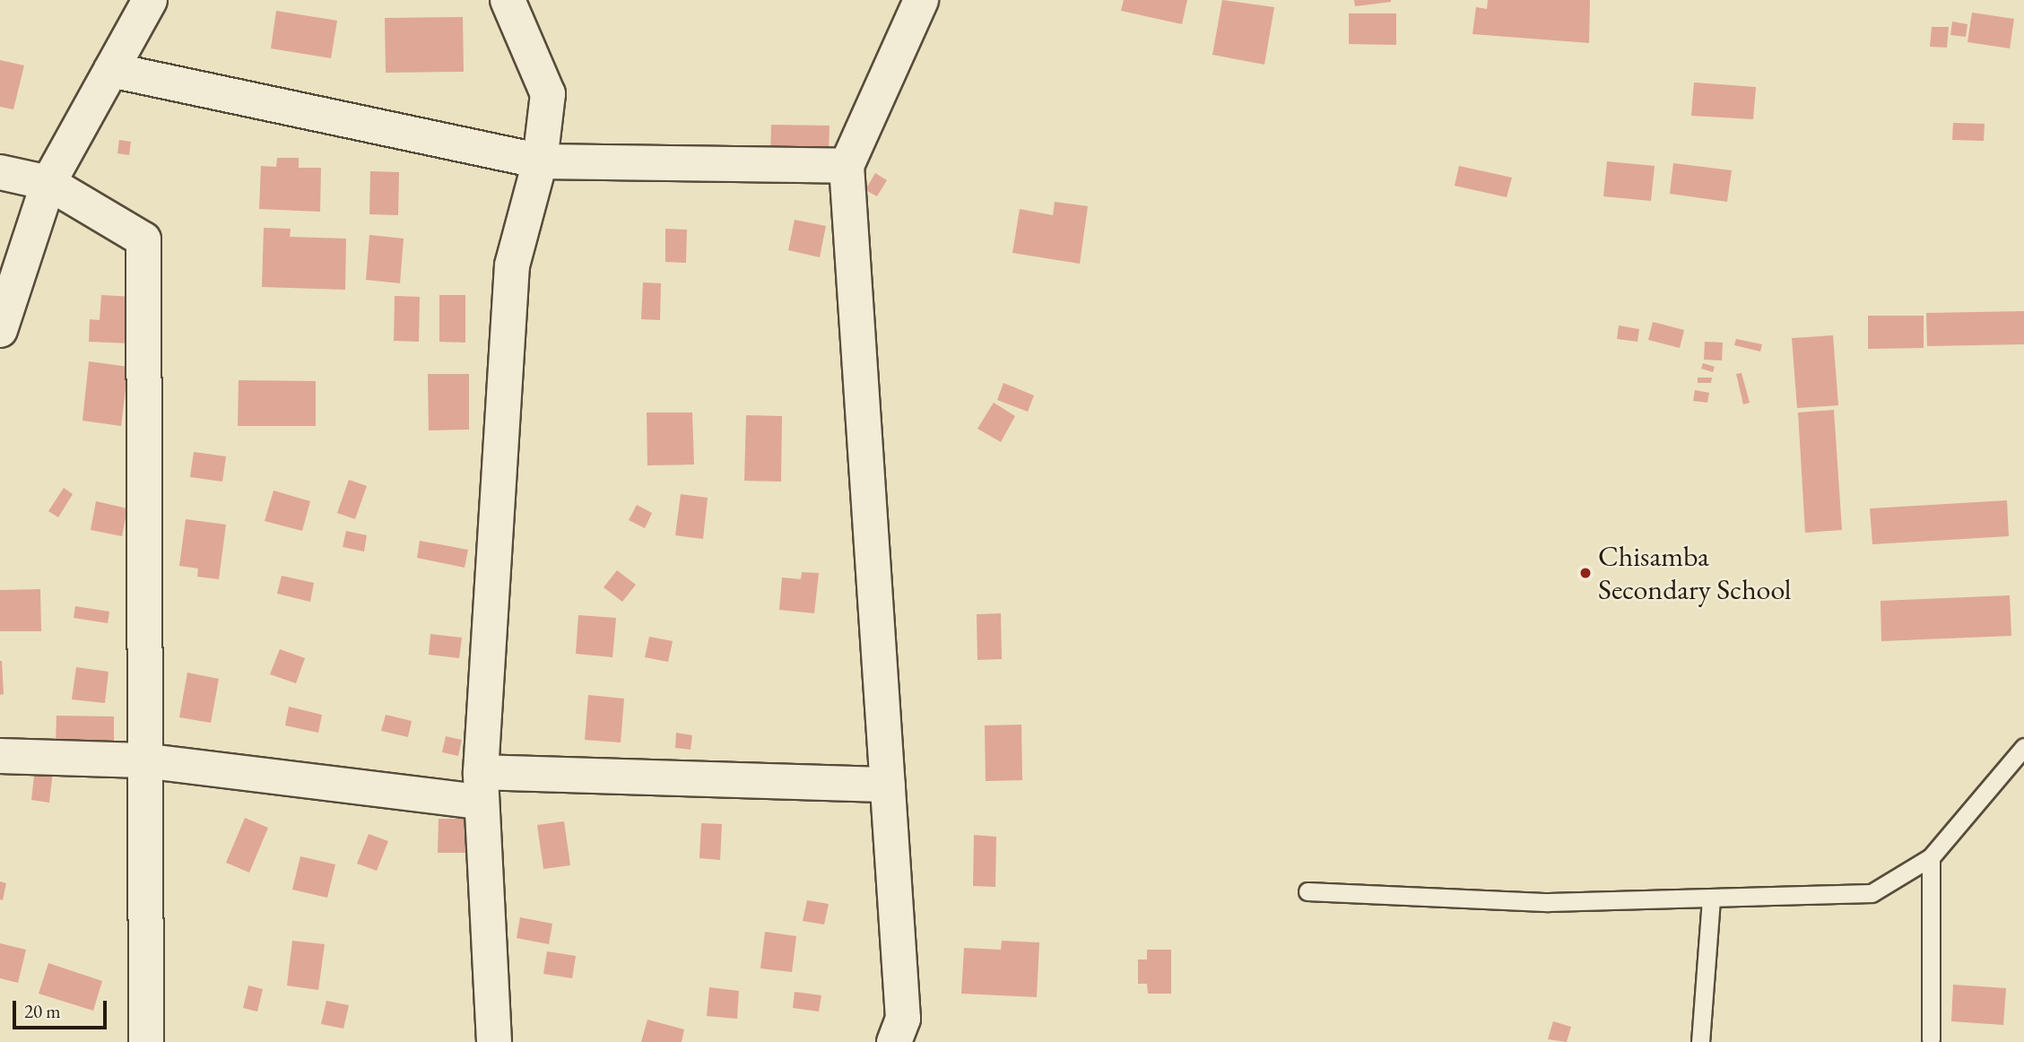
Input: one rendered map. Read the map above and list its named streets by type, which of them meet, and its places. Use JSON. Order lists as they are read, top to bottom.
{
  "places": ["Chisamba Secondary School"],
  "scale_bar": "20 m"
}
